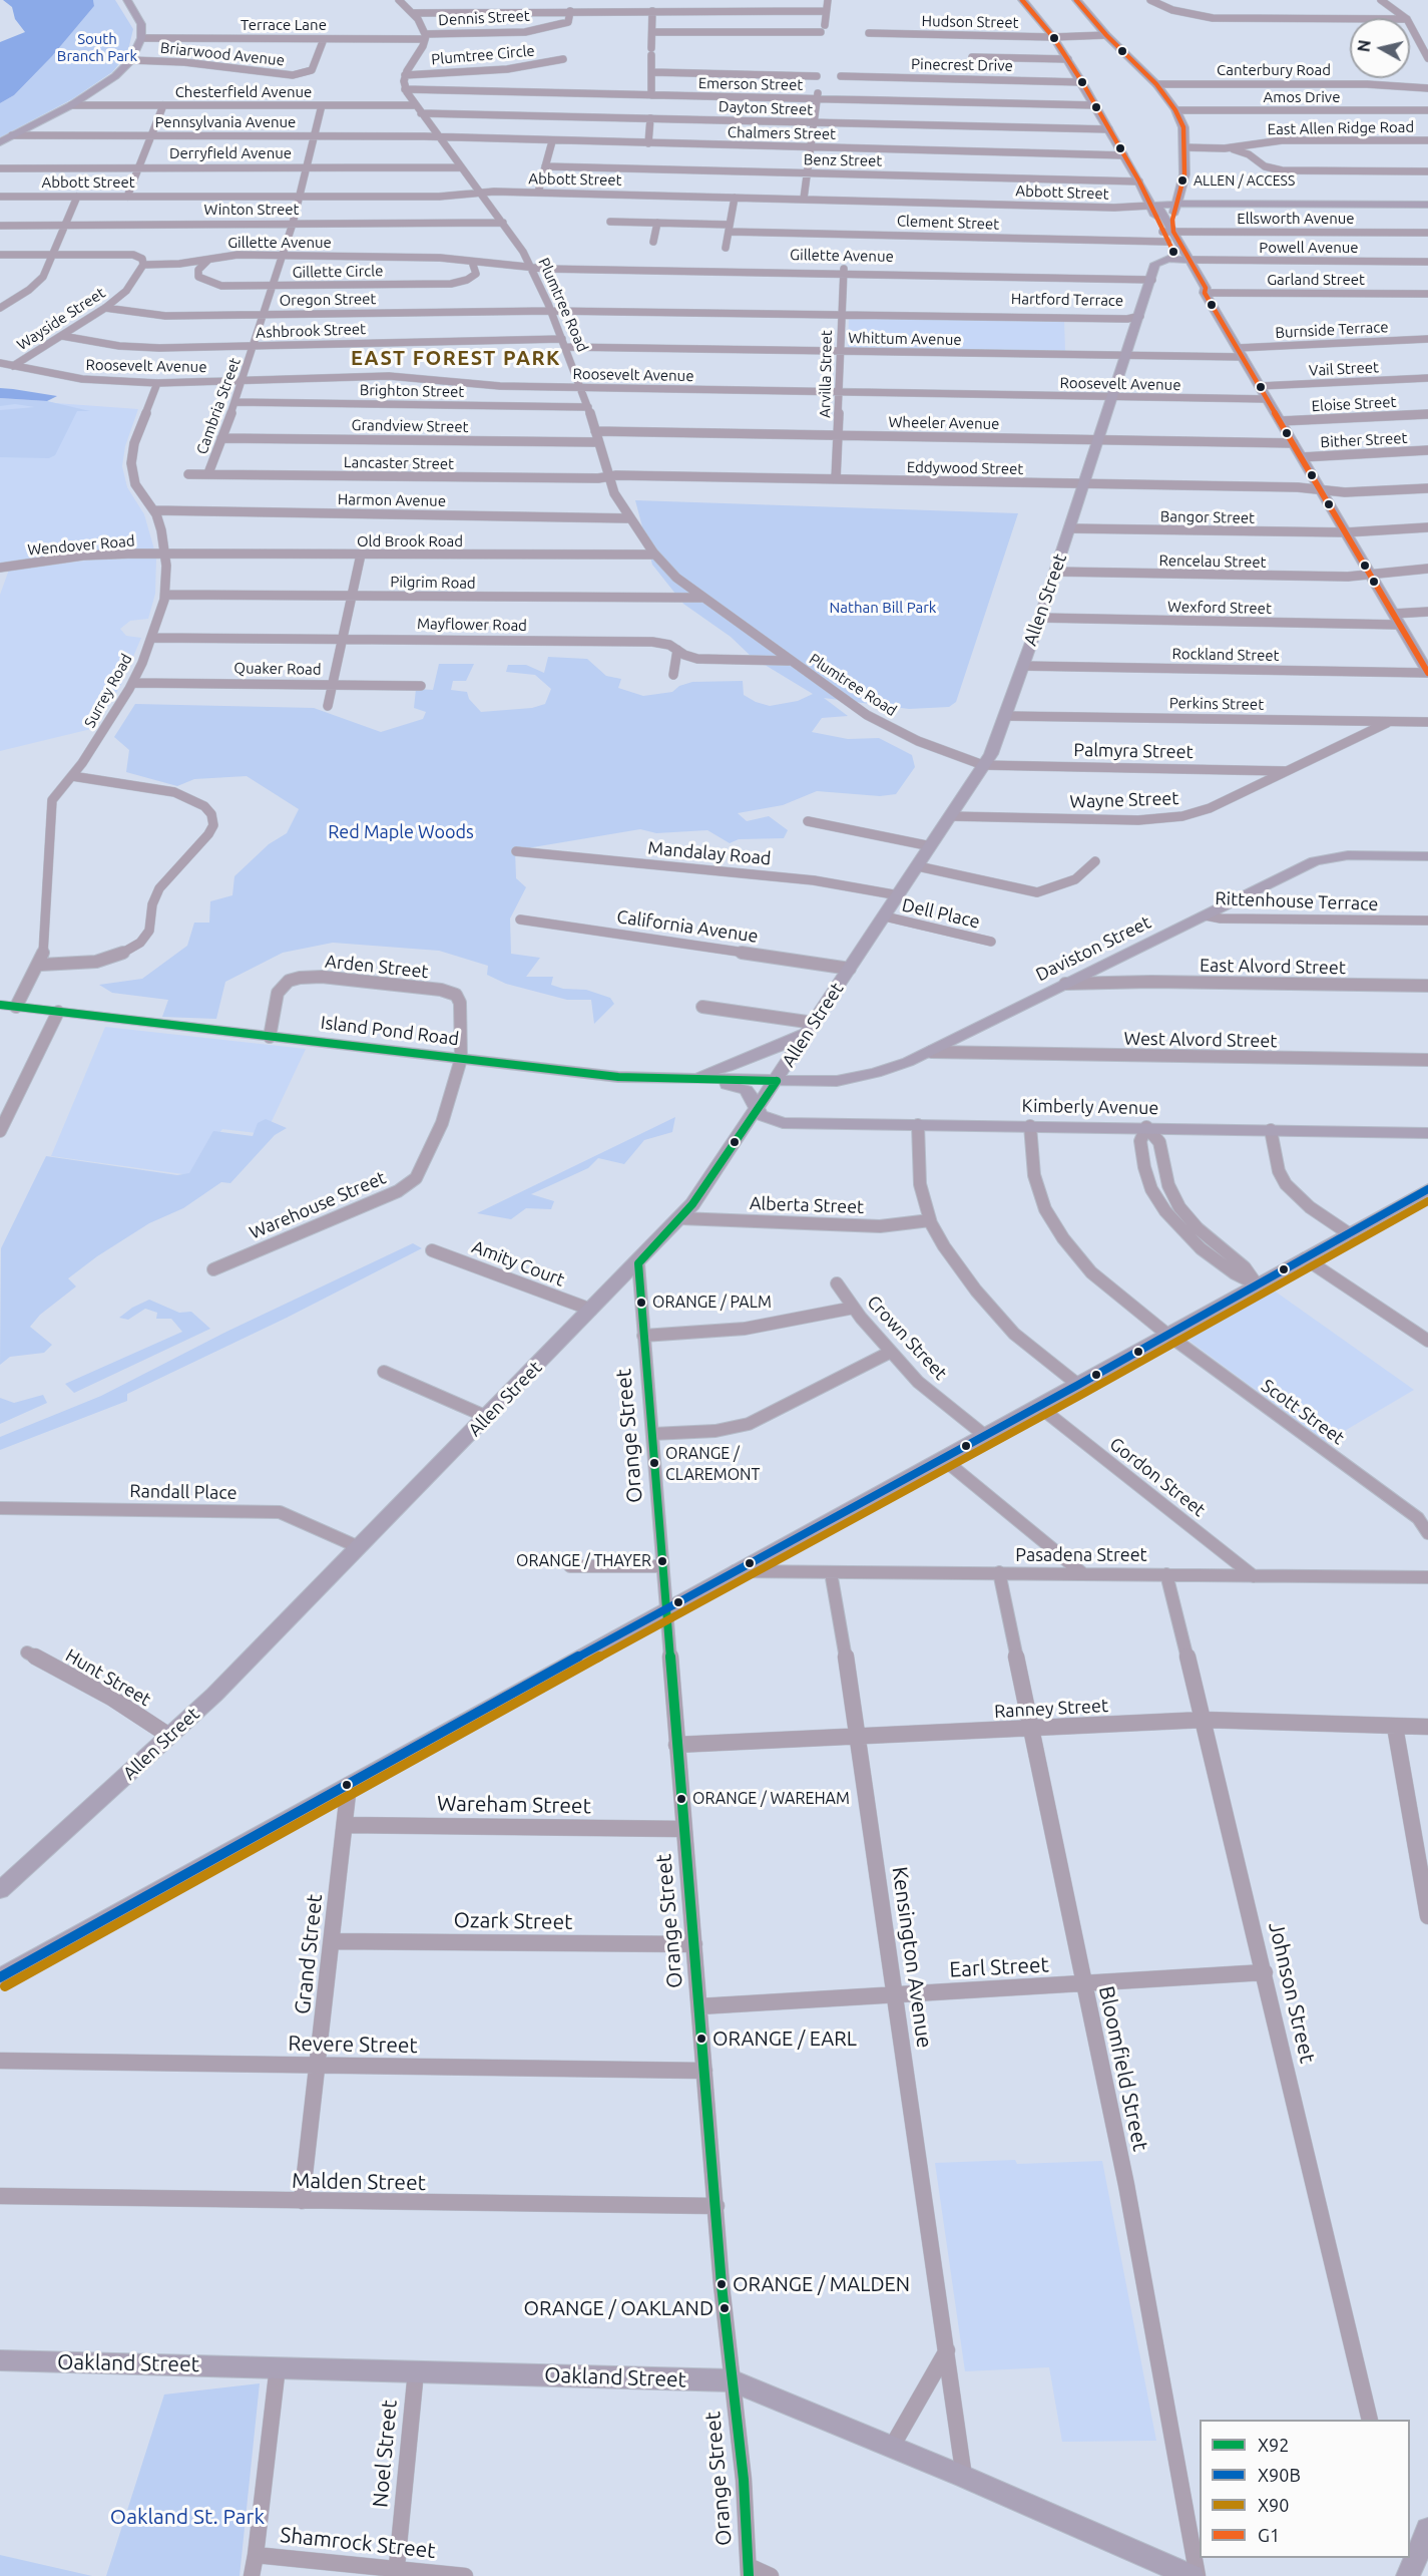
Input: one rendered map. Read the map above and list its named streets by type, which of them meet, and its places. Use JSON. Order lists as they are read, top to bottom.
{
  "streets": {
    "main road": [
      "Allen Street",
      "Daviston Street",
      "Island Pond Road",
      "Kimberly Avenue",
      "Oakland Street"
    ],
    "street": [
      "Dennis Street",
      "Hudson Street",
      "Terrace Lane",
      "Briarwood Avenue",
      "Plumtree Circle",
      "Pinecrest Drive",
      "Canterbury Road",
      "Emerson Street",
      "Chesterfield Avenue",
      "Amos Drive",
      "Dayton Street",
      "Pennsylvania Avenue",
      "East Allen Ridge Road",
      "Chalmers Street",
      "Derryfield Avenue",
      "Benz Street",
      "Abbott Street",
      "Winton Street",
      "Ellsworth Avenue",
      "Clement Street",
      "Gillette Avenue",
      "Powell Avenue",
      "Gillette Circle",
      "Garland Street",
      "Oregon Street",
      "Hartford Terrace",
      "Plumtree Road",
      "Wayside Street",
      "Burnside Terrace",
      "Ashbrook Street",
      "Whittum Avenue",
      "Roosevelt Avenue",
      "Vail Street",
      "Arvilla Street",
      "Brighton Street",
      "Eloise Street",
      "Cambria Street",
      "Wheeler Avenue",
      "Grandview Street",
      "Bither Street",
      "Lancaster Street",
      "Eddywood Street",
      "Harmon Avenue",
      "Bangor Street",
      "Old Brook Road",
      "Wendover Road",
      "Rencelau Street",
      "Pilgrim Road",
      "Wexford Street",
      "Mayflower Road",
      "Rockland Street",
      "Quaker Road",
      "Surrey Road",
      "Perkins Street",
      "Palmyra Street",
      "Wayne Street",
      "Mandalay Road",
      "Rittenhouse Terrace",
      "Dell Place",
      "California Avenue",
      "Arden Street",
      "East Alvord Street",
      "West Alvord Street",
      "Warehouse Street",
      "Alberta Street",
      "Amity Court",
      "Crown Street",
      "Scott Street",
      "Orange Street",
      "Gordon Street",
      "Randall Place",
      "Pasadena Street",
      "Hunt Street",
      "Ranney Street",
      "Wareham Street",
      "Ozark Street",
      "Grand Street",
      "Kensington Avenue",
      "Earl Street",
      "Johnson Street",
      "Revere Street",
      "Bloomfield Street",
      "Malden Street",
      "Noel Street",
      "Shamrock Street"
    ]
  },
  "crossings": [
    ["Dennis Street", "Terrace Lane"],
    ["Terrace Lane", "Briarwood Avenue"],
    ["Emerson Street", "Plumtree Road"],
    ["Chesterfield Avenue", "Plumtree Road"],
    ["Chesterfield Avenue", "Cambria Street"],
    ["Dayton Street", "Plumtree Road"],
    ["Pennsylvania Avenue", "Chalmers Street"],
    ["Pennsylvania Avenue", "Plumtree Road"],
    ["Pennsylvania Avenue", "Cambria Street"],
    ["Chalmers Street", "Plumtree Road"],
    ["Derryfield Avenue", "Plumtree Road"],
    ["Derryfield Avenue", "Cambria Street"],
    ["Abbott Street", "Plumtree Road"],
    ["Abbott Street", "Cambria Street"],
    ["Winton Street", "Plumtree Road"],
    ["Winton Street", "Cambria Street"],
    ["Ellsworth Avenue", "Clement Street"],
    ["Gillette Avenue", "Gillette Circle"],
    ["Gillette Avenue", "Plumtree Road"],
    ["Gillette Avenue", "Wayside Street"],
    ["Gillette Avenue", "Arvilla Street"],
    ["Gillette Avenue", "Cambria Street"],
    ["Gillette Avenue", "Allen Street"],
    ["Gillette Circle", "Cambria Street"],
    ["Oregon Street", "Hartford Terrace"],
    ["Oregon Street", "Plumtree Road"],
    ["Oregon Street", "Wayside Street"],
    ["Oregon Street", "Cambria Street"],
    ["Hartford Terrace", "Plumtree Road"],
    ["Hartford Terrace", "Arvilla Street"],
    ["Hartford Terrace", "Allen Street"],
    ["Plumtree Road", "Ashbrook Street"],
    ["Plumtree Road", "Whittum Avenue"],
    ["Plumtree Road", "Roosevelt Avenue"],
    ["Plumtree Road", "Brighton Street"],
    ["Plumtree Road", "Wheeler Avenue"],
    ["Plumtree Road", "Grandview Street"],
    ["Plumtree Road", "Lancaster Street"],
    ["Plumtree Road", "Eddywood Street"],
    ["Plumtree Road", "Harmon Avenue"],
    ["Plumtree Road", "Old Brook Road"],
    ["Plumtree Road", "Pilgrim Road"],
    ["Plumtree Road", "Allen Street"],
    ["Plumtree Road", "Mayflower Road"],
    ["Plumtree Road", "Palmyra Street"],
    ["Wayside Street", "Ashbrook Street"],
    ["Wayside Street", "Roosevelt Avenue"],
    ["Burnside Terrace", "Whittum Avenue"],
    ["Ashbrook Street", "Whittum Avenue"],
    ["Ashbrook Street", "Cambria Street"],
    ["Whittum Avenue", "Arvilla Street"],
    ["Whittum Avenue", "Allen Street"],
    ["Roosevelt Avenue", "Arvilla Street"],
    ["Roosevelt Avenue", "Cambria Street"],
    ["Roosevelt Avenue", "Allen Street"],
    ["Roosevelt Avenue", "Surrey Road"],
    ["Arvilla Street", "Wheeler Avenue"],
    ["Arvilla Street", "Eddywood Street"],
    ["Brighton Street", "Cambria Street"],
    ["Cambria Street", "Grandview Street"],
    ["Cambria Street", "Lancaster Street"],
    ["Wheeler Avenue", "Allen Street"],
    ["Lancaster Street", "Eddywood Street"],
    ["Eddywood Street", "Allen Street"],
    ["Harmon Avenue", "Surrey Road"],
    ["Bangor Street", "Allen Street"],
    ["Old Brook Road", "Wendover Road"],
    ["Old Brook Road", "Surrey Road"],
    ["Wendover Road", "Surrey Road"],
    ["Rencelau Street", "Allen Street"],
    ["Pilgrim Road", "Surrey Road"],
    ["Allen Street", "Wexford Street"],
    ["Allen Street", "Rockland Street"],
    ["Allen Street", "Perkins Street"],
    ["Allen Street", "Palmyra Street"],
    ["Allen Street", "Wayne Street"],
    ["Allen Street", "Mandalay Road"],
    ["Allen Street", "Dell Place"],
    ["Allen Street", "California Avenue"],
    ["Allen Street", "Daviston Street"],
    ["Allen Street", "Island Pond Road"],
    ["Allen Street", "Kimberly Avenue"],
    ["Allen Street", "Alberta Street"],
    ["Allen Street", "Amity Court"],
    ["Allen Street", "Orange Street"],
    ["Allen Street", "Randall Place"],
    ["Allen Street", "Hunt Street"],
    ["Mayflower Road", "Surrey Road"],
    ["Quaker Road", "Surrey Road"],
    ["Surrey Road", "Island Pond Road"],
    ["Perkins Street", "Wayne Street"],
    ["Palmyra Street", "Wayne Street"],
    ["Rittenhouse Terrace", "Daviston Street"],
    ["Daviston Street", "East Alvord Street"],
    ["Daviston Street", "Island Pond Road"],
    ["Daviston Street", "West Alvord Street"],
    ["Arden Street", "Island Pond Road"],
    ["Arden Street", "Warehouse Street"],
    ["Island Pond Road", "Warehouse Street"],
    ["Kimberly Avenue", "Scott Street"],
    ["Orange Street", "Ranney Street"],
    ["Orange Street", "Wareham Street"],
    ["Orange Street", "Ozark Street"],
    ["Orange Street", "Earl Street"],
    ["Orange Street", "Revere Street"],
    ["Orange Street", "Malden Street"],
    ["Orange Street", "Oakland Street"],
    ["Gordon Street", "Pasadena Street"],
    ["Pasadena Street", "Kensington Avenue"],
    ["Pasadena Street", "Johnson Street"],
    ["Pasadena Street", "Bloomfield Street"],
    ["Ranney Street", "Kensington Avenue"],
    ["Ranney Street", "Johnson Street"],
    ["Ranney Street", "Bloomfield Street"],
    ["Wareham Street", "Grand Street"],
    ["Ozark Street", "Grand Street"],
    ["Grand Street", "Revere Street"],
    ["Grand Street", "Malden Street"],
    ["Kensington Avenue", "Earl Street"],
    ["Kensington Avenue", "Oakland Street"],
    ["Earl Street", "Johnson Street"],
    ["Earl Street", "Bloomfield Street"],
    ["Oakland Street", "Noel Street"],
    ["Oakland Street", "Shamrock Street"],
    ["Noel Street", "Shamrock Street"]
  ],
  "districts": ["EAST FOREST PARK"],
  "parks": [
    "South Branch Park",
    "Nathan Bill Park",
    "Red Maple Woods",
    "Oakland St. Park"
  ],
  "places": [
    "ALLEN / ACCESS",
    "ORANGE / PALM",
    "ORANGE / CLAREMONT",
    "ORANGE / THAYER",
    "ORANGE / WAREHAM",
    "ORANGE / EARL",
    "ORANGE / MALDEN",
    "ORANGE / OAKLAND"
  ],
  "lines": [
    "transit line G1",
    "transit line X92",
    "transit line X90B",
    "transit line X90"
  ],
  "legend": [
    "X92",
    "X90B",
    "X90",
    "G1"
  ],
  "north": "left"
}
